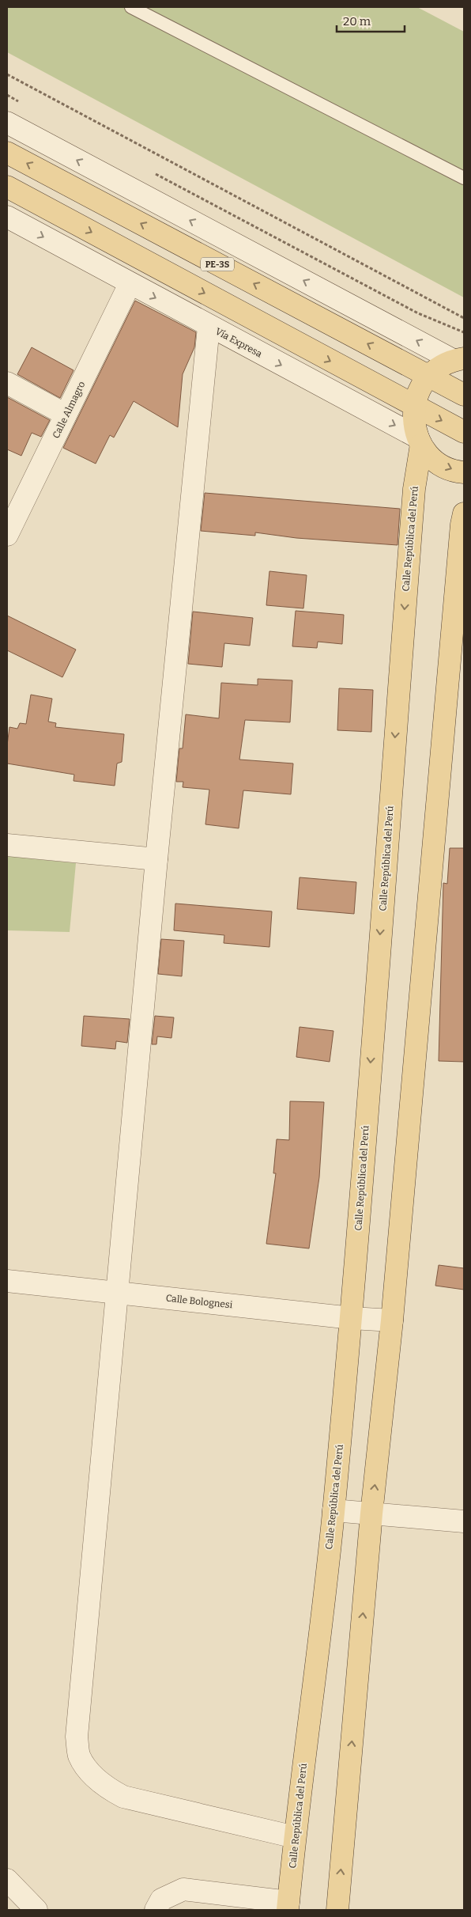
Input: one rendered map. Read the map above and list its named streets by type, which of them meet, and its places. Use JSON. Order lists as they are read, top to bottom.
{
  "streets": {
    "main road": ["PE-3S", "Vía Expresa", "Calle República del Perú"],
    "street": ["Calle Almagro", "Calle Bolognesi"]
  },
  "crossings": [
    ["Vía Expresa", "Calle Almagro"],
    ["Vía Expresa", "Calle República del Perú"],
    ["Calle República del Perú", "Calle Bolognesi"]
  ],
  "scale_bar": "20 m"
}
